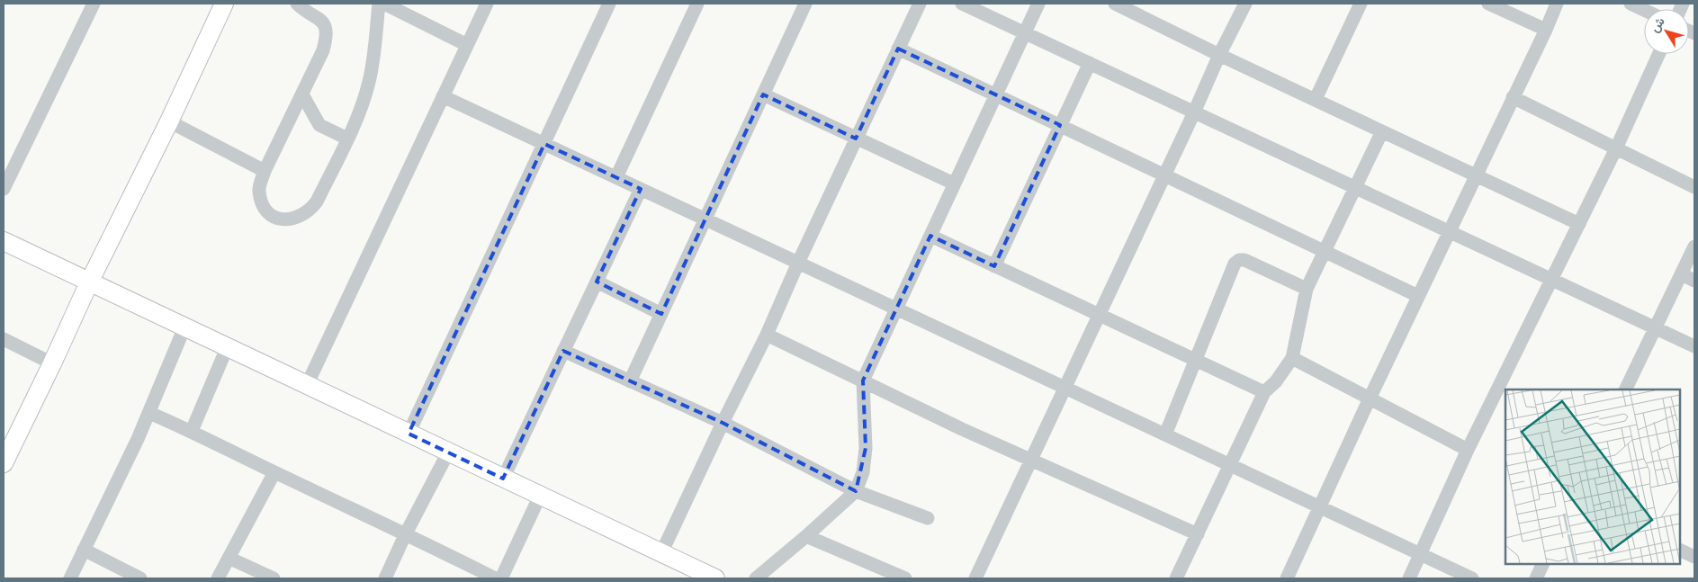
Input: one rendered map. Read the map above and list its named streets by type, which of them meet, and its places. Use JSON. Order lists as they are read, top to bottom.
{
  "north": "top left"
}
